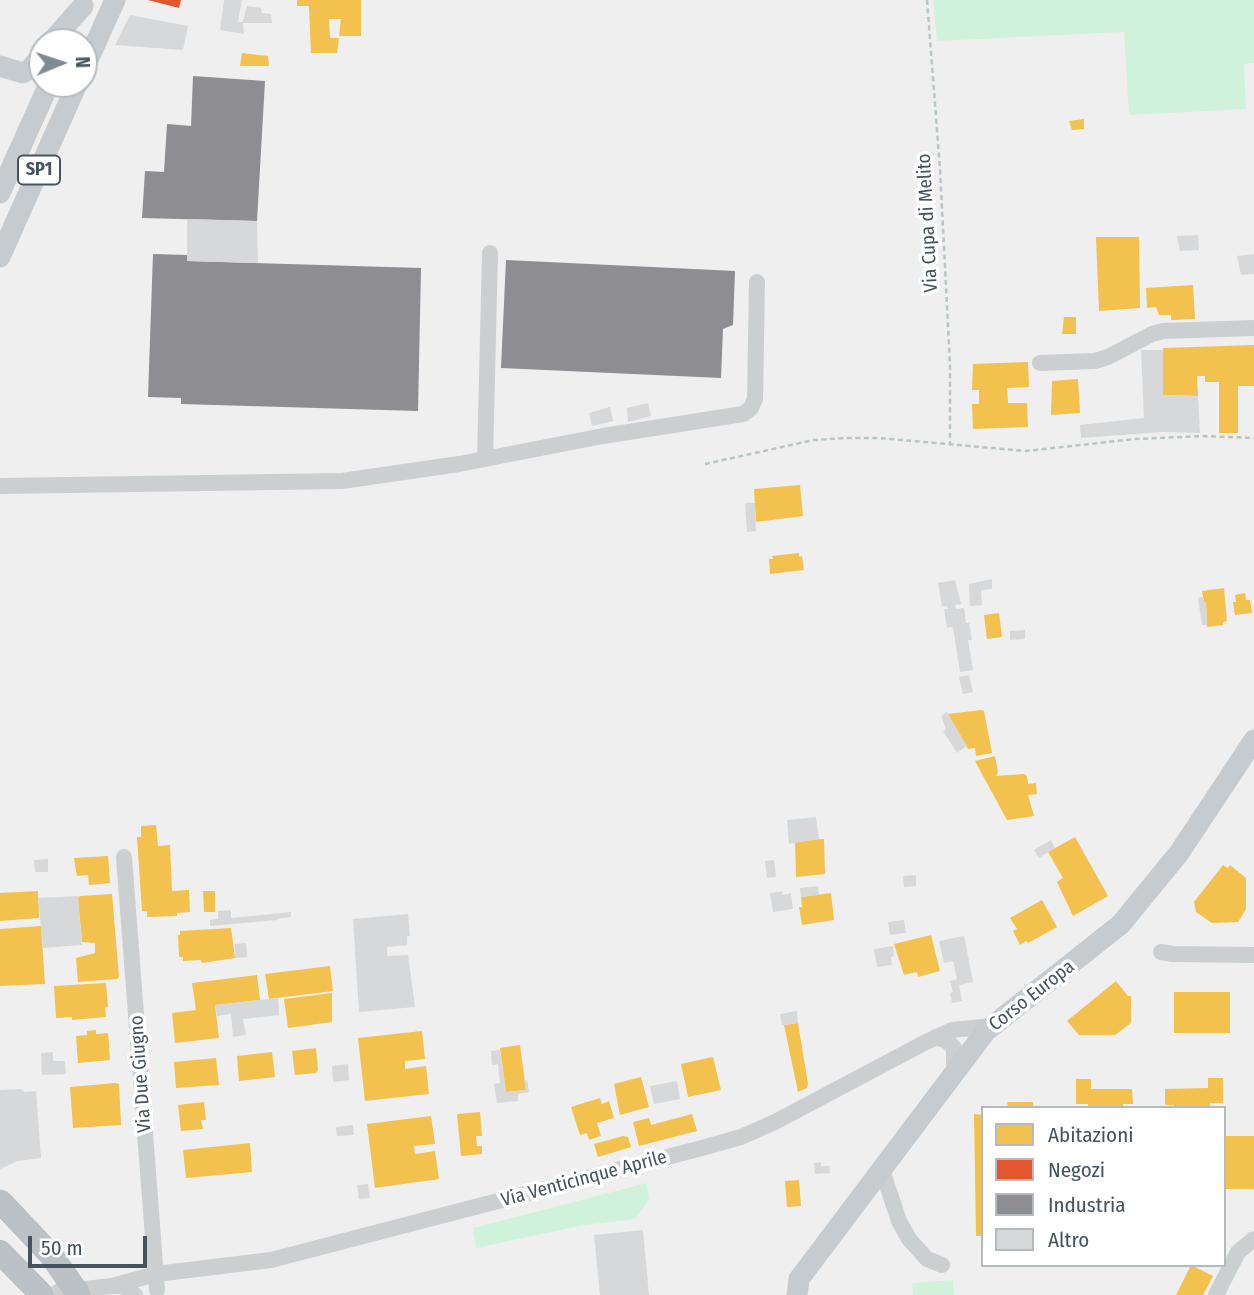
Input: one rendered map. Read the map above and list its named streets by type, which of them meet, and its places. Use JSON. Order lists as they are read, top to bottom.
{
  "streets": {
    "main road": ["SP1", "Corso Europa"],
    "street": ["Via Due Giugno", "Via Venticinque Aprile"],
    "path": ["Via Cupa di Melito"]
  },
  "crossings": [
    ["Via Due Giugno", "Via Venticinque Aprile"]
  ],
  "legend": [
    "Abitazioni",
    "Negozi",
    "Industria",
    "Altro"
  ],
  "scale_bar": "50 m",
  "north": "right"
}
